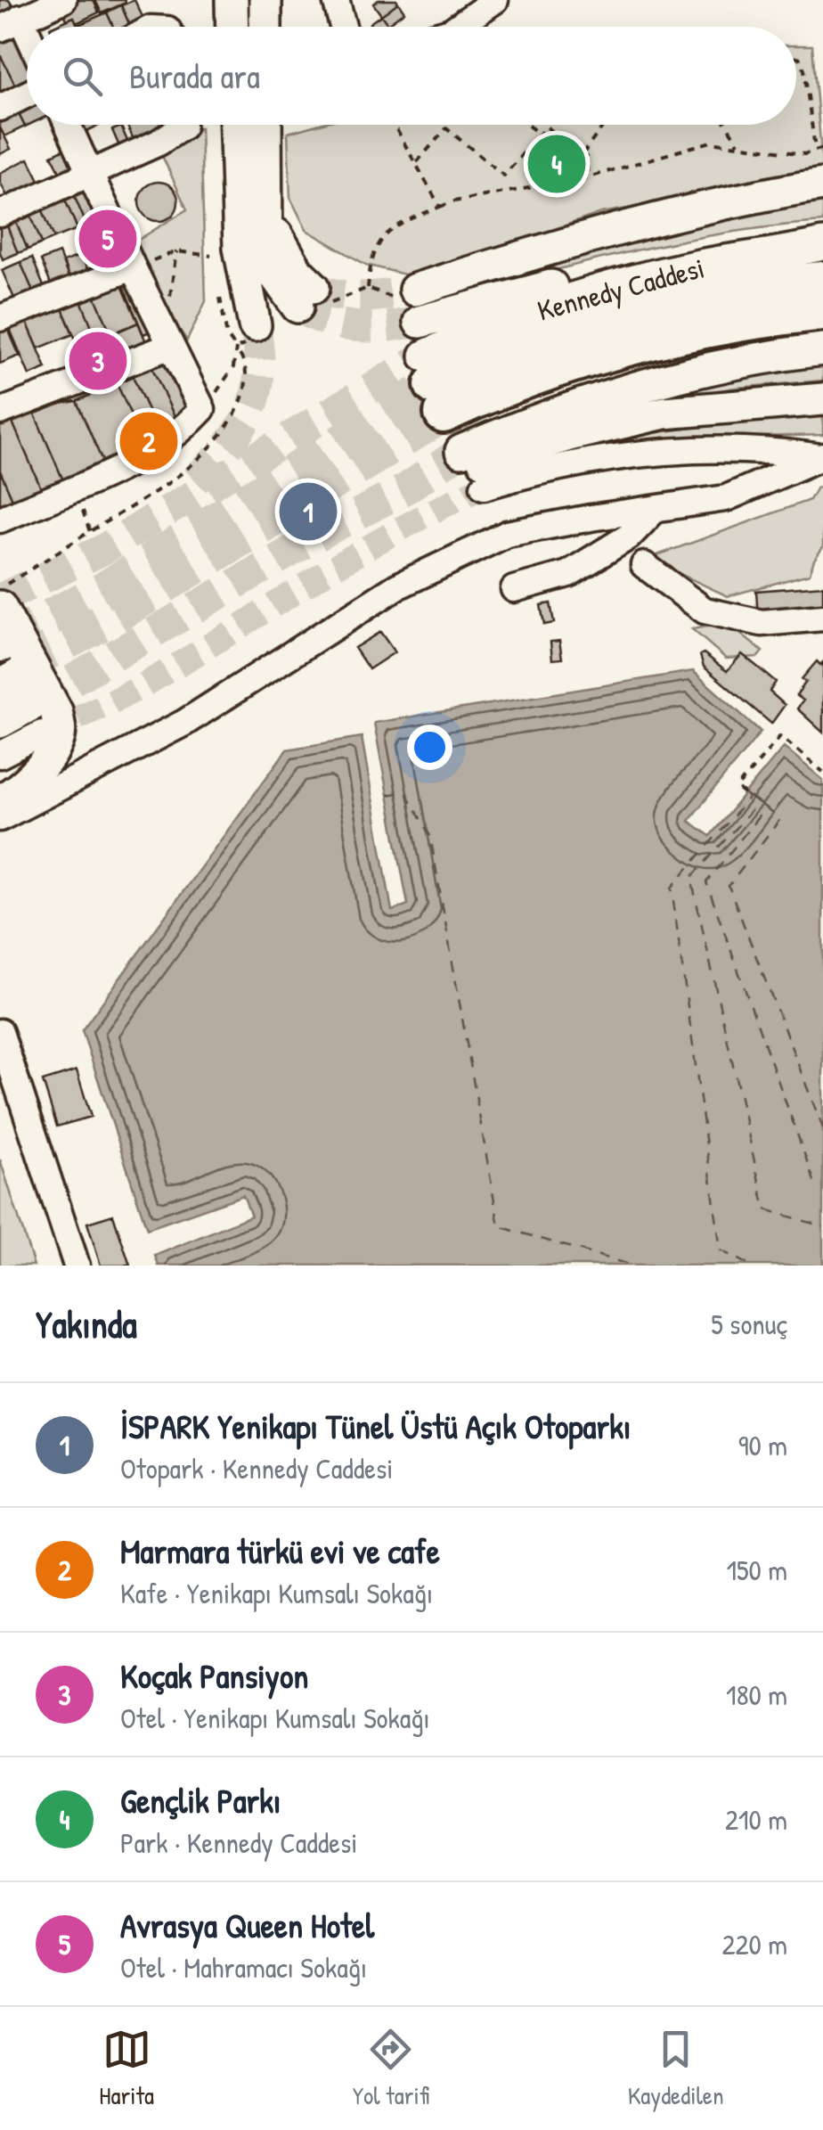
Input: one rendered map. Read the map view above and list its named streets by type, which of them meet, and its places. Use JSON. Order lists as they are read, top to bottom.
{
  "streets": {
    "main road": ["Kennedy Caddesi"]
  },
  "page": {
    "search": "Burada ara",
    "pins": [
      "4",
      "5",
      "3",
      "2",
      "1"
    ],
    "heading": ["Yakında", "5 sonuç"],
    "list": [
      {
        "mark": "1",
        "name": "İSPARK Yenikapı Tünel Üstü Açık Otoparkı",
        "note": "Otopark · Kennedy Caddesi",
        "value": "90 m"
      },
      {
        "mark": "2",
        "name": "Marmara türkü evi ve cafe",
        "note": "Kafe · Yenikapı Kumsalı Sokağı",
        "value": "150 m"
      },
      {
        "mark": "3",
        "name": "Koçak Pansiyon",
        "note": "Otel · Yenikapı Kumsalı Sokağı",
        "value": "180 m"
      },
      {
        "mark": "4",
        "name": "Gençlik Parkı",
        "note": "Park · Kennedy Caddesi",
        "value": "210 m"
      },
      {
        "mark": "5",
        "name": "Avrasya Queen Hotel",
        "note": "Otel · Mahramacı Sokağı",
        "value": "220 m"
      }
    ],
    "nav": ["Harita", "Yol tarifi", "Kaydedilen"]
  }
}
